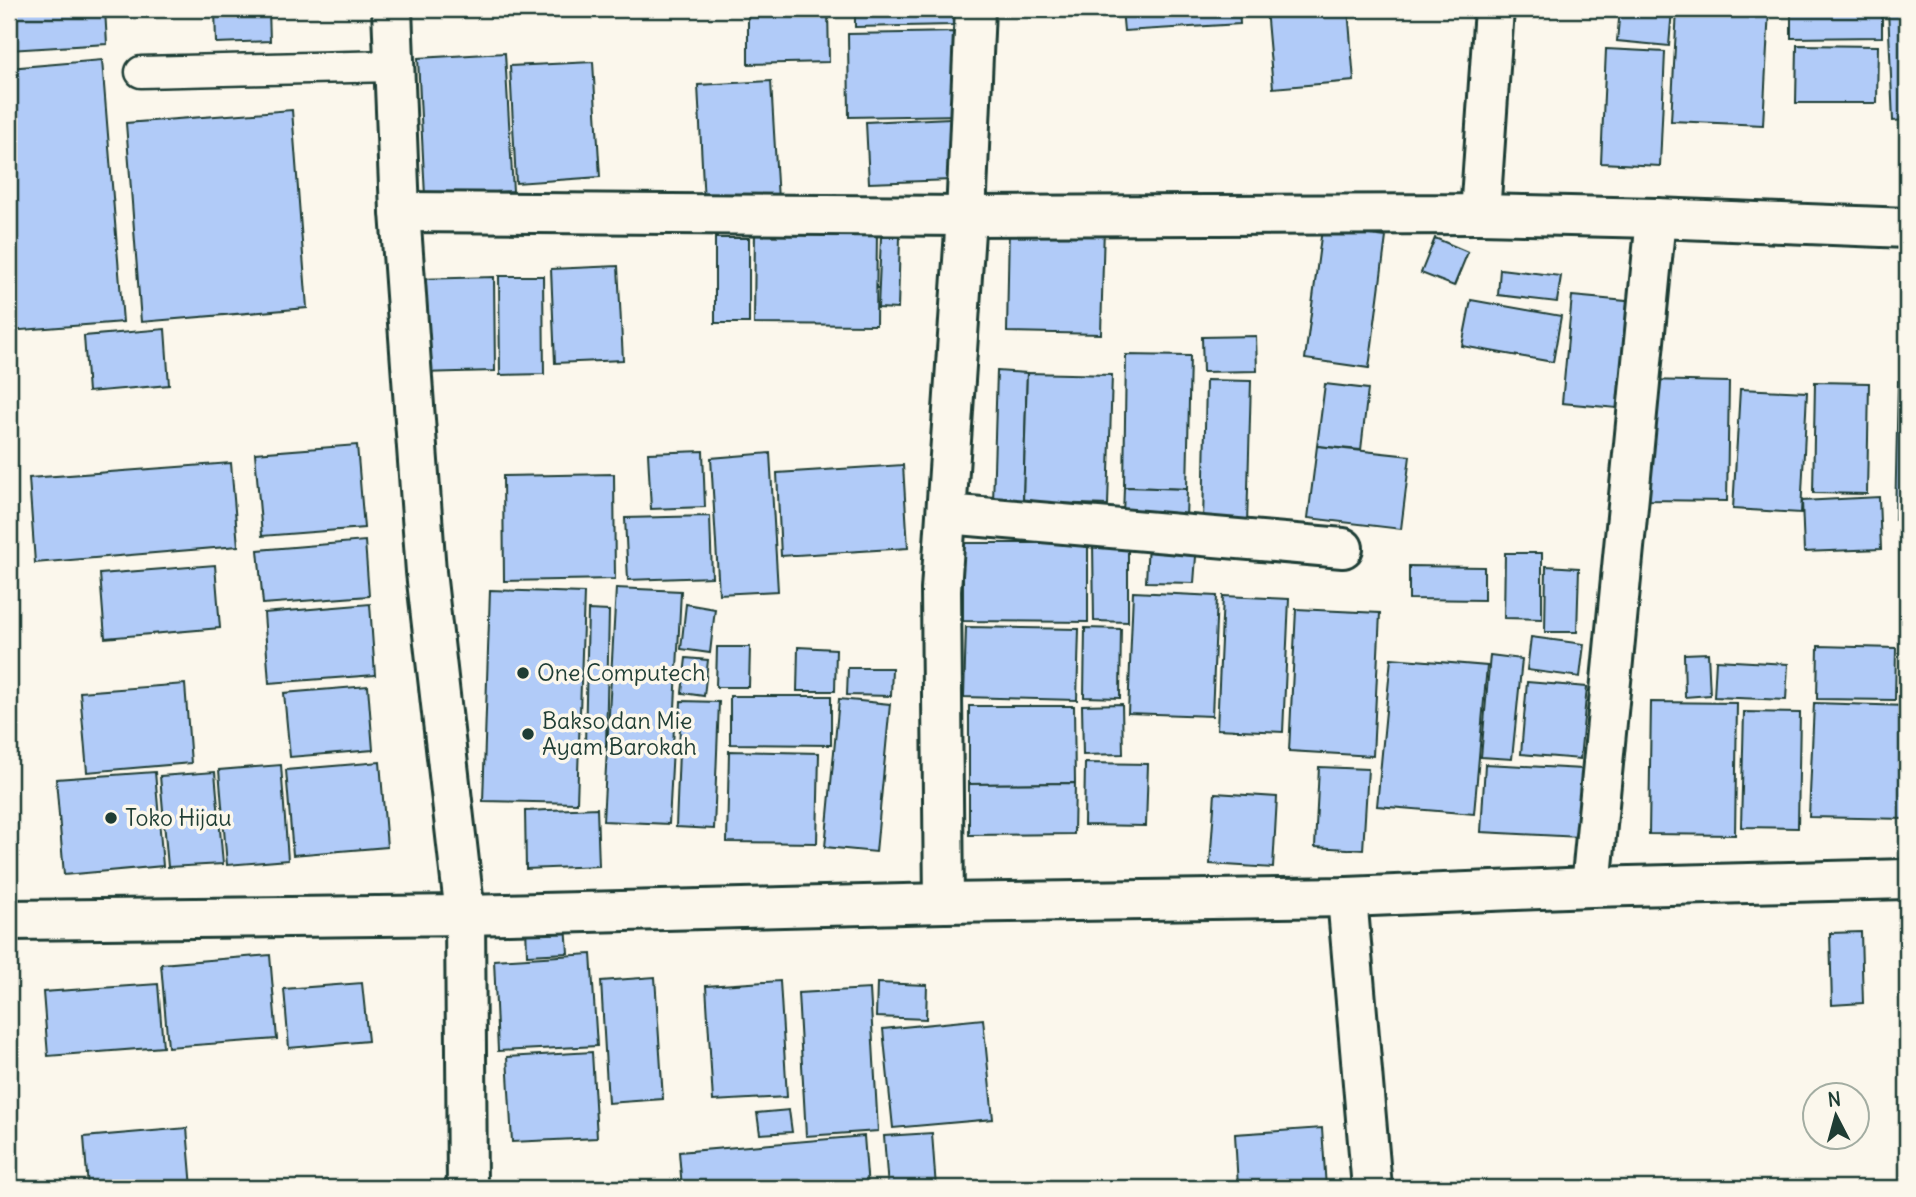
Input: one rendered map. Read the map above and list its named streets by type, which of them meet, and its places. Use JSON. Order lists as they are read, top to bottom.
{
  "places": ["One Computech", "Bakso dan Mie Ayam Barokah", "Toko Hijau"],
  "north": "top"
}
